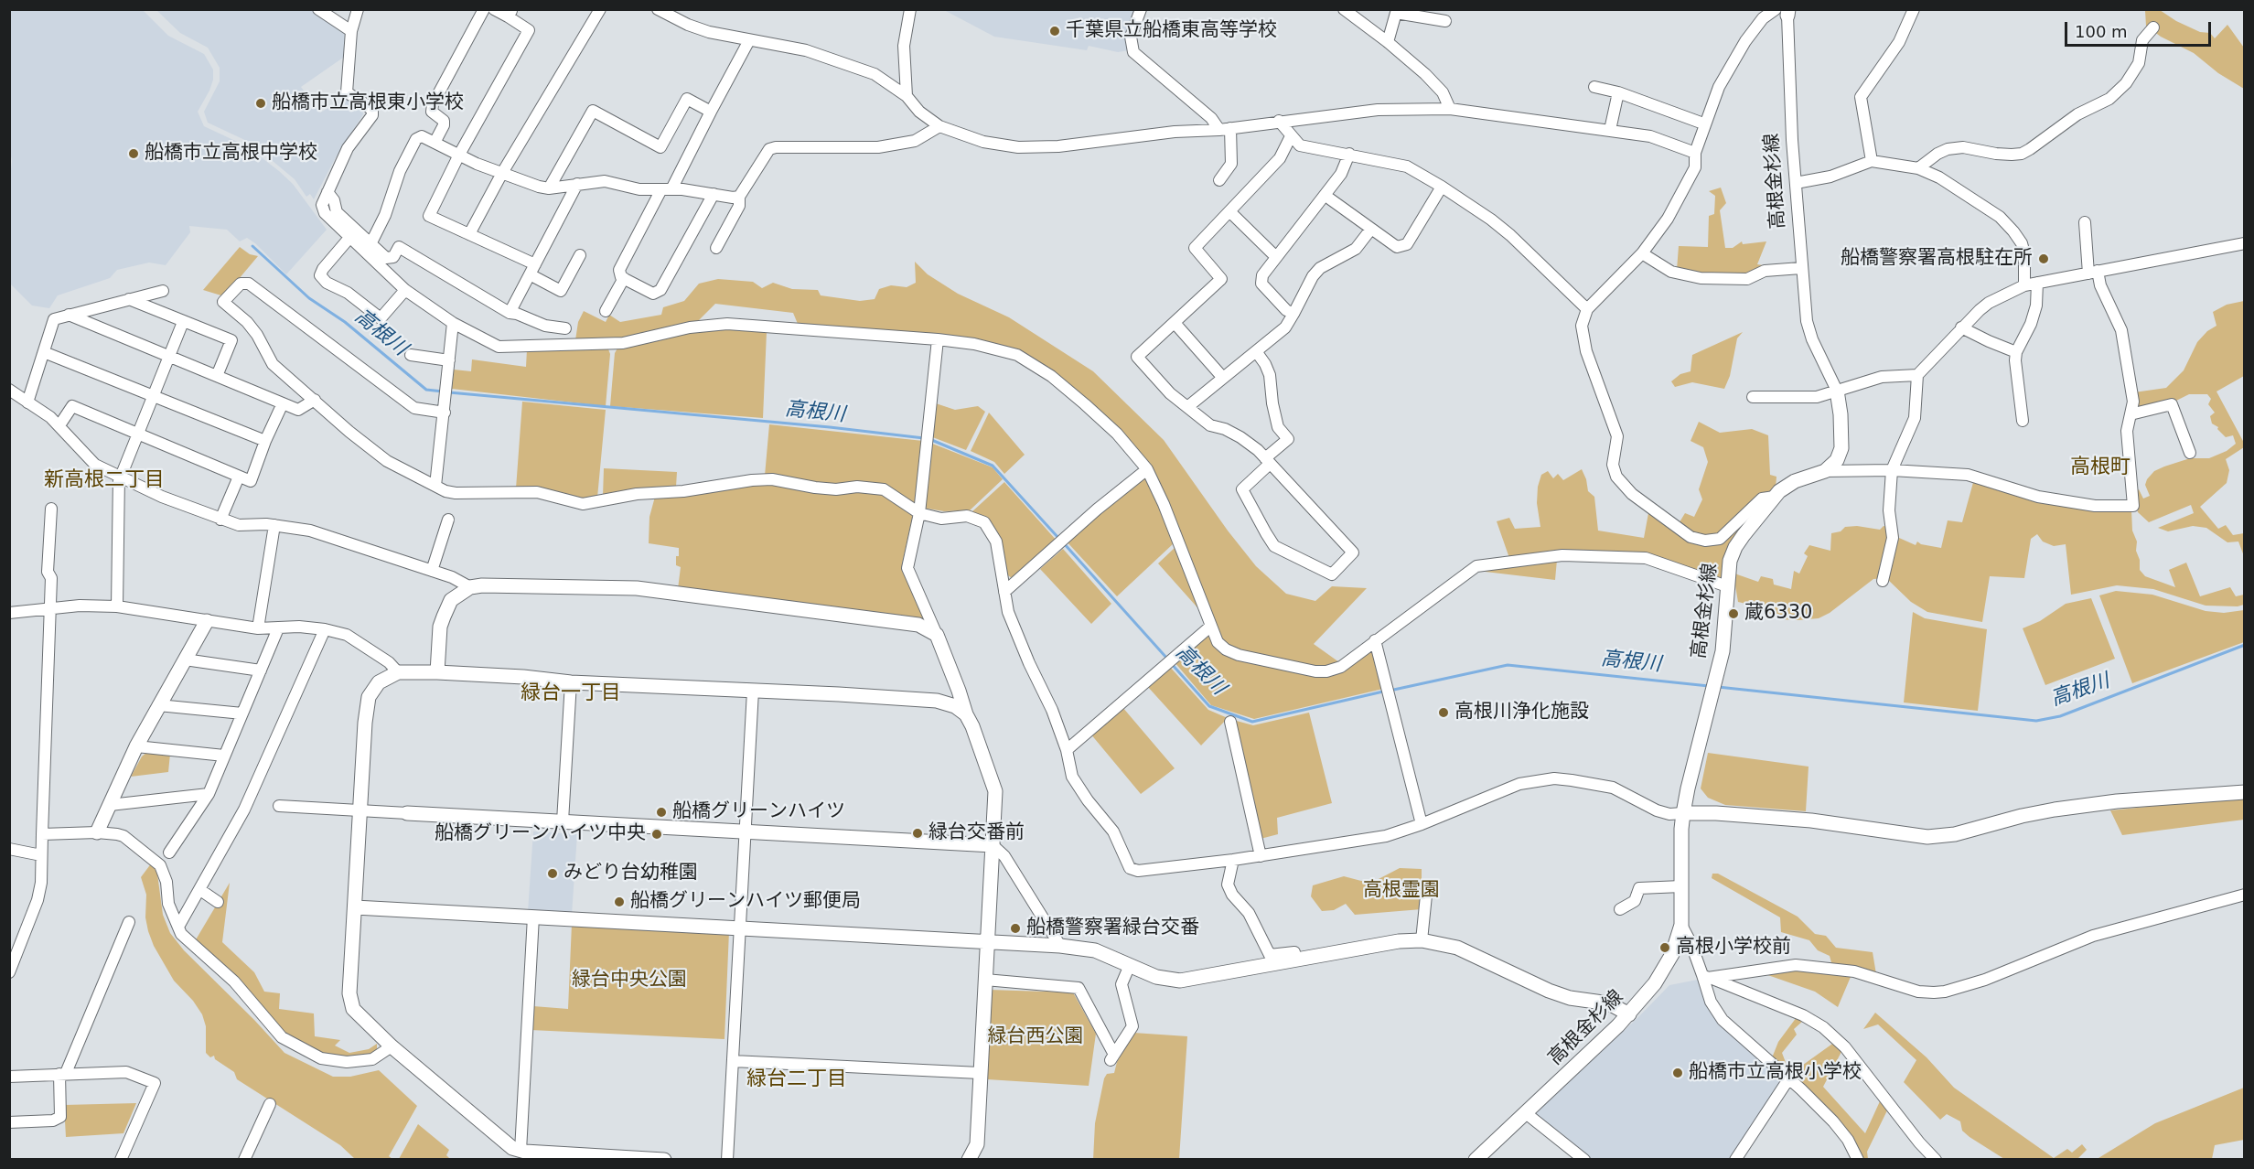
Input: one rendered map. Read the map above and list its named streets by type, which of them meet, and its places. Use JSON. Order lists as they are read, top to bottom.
{
  "streets": {
    "street": ["高根金杉線"]
  },
  "districts": [
    "高根町",
    "新高根二丁目",
    "緑台一丁目",
    "緑台二丁目"
  ],
  "water": ["高根川"],
  "parks": ["高根霊園", "緑台中央公園", "緑台西公園"],
  "places": [
    "千葉県立船橋東高等学校",
    "船橋市立高根東小学校",
    "船橋市立高根中学校",
    "船橋警察署高根駐在所",
    "蔵6330",
    "高根川浄化施設",
    "船橋グリーンハイツ",
    "緑台交番前",
    "船橋グリーンハイツ中央",
    "みどり台幼稚園",
    "船橋グリーンハイツ郵便局",
    "船橋警察署緑台交番",
    "高根小学校前",
    "船橋市立高根小学校"
  ],
  "scale_bar": "100 m"
}
